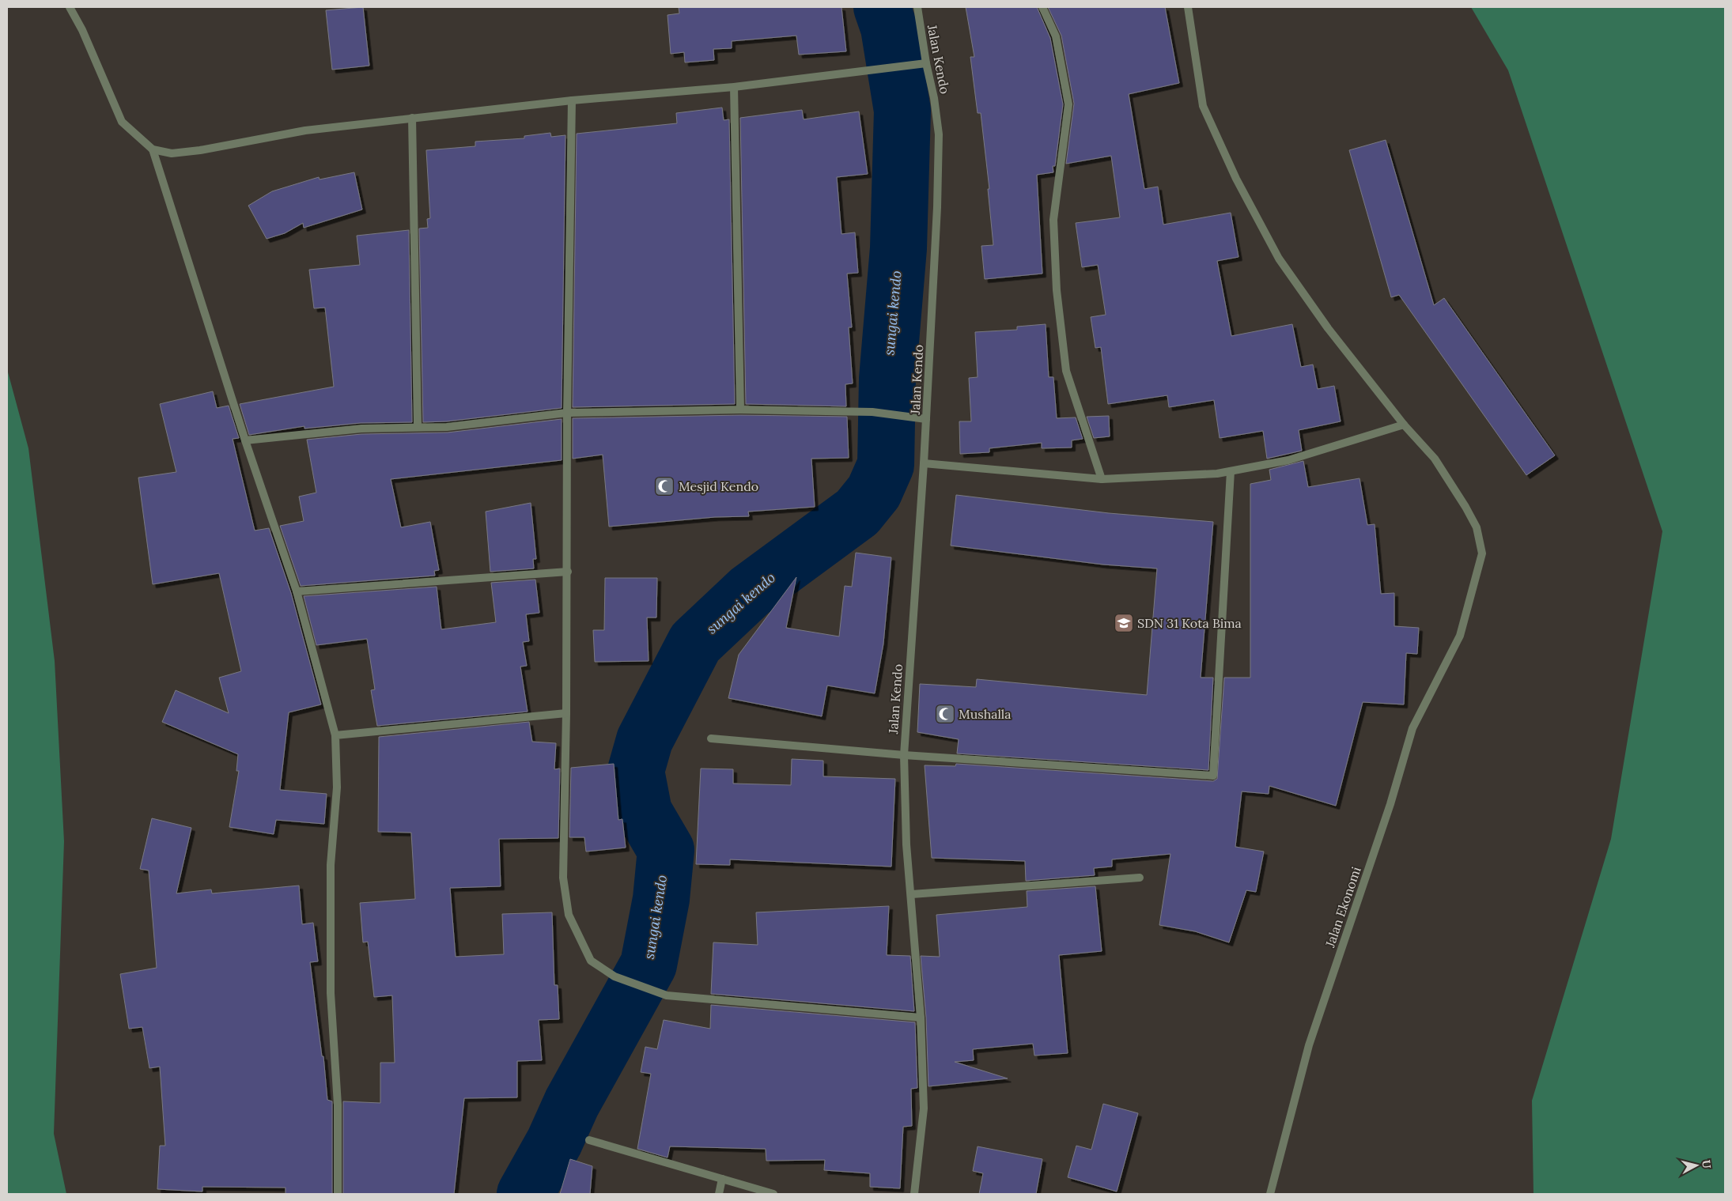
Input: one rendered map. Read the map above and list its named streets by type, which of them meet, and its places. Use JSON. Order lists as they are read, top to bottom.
{
  "streets": {
    "street": ["Jalan Kendo", "Jalan Ekonomi"]
  },
  "water": ["sungai kendo"],
  "places": {
    "mosque": ["Mesjid Kendo", "Mushalla"],
    "school or university": ["SDN 31 Kota Bima"]
  },
  "north": "right"
}
